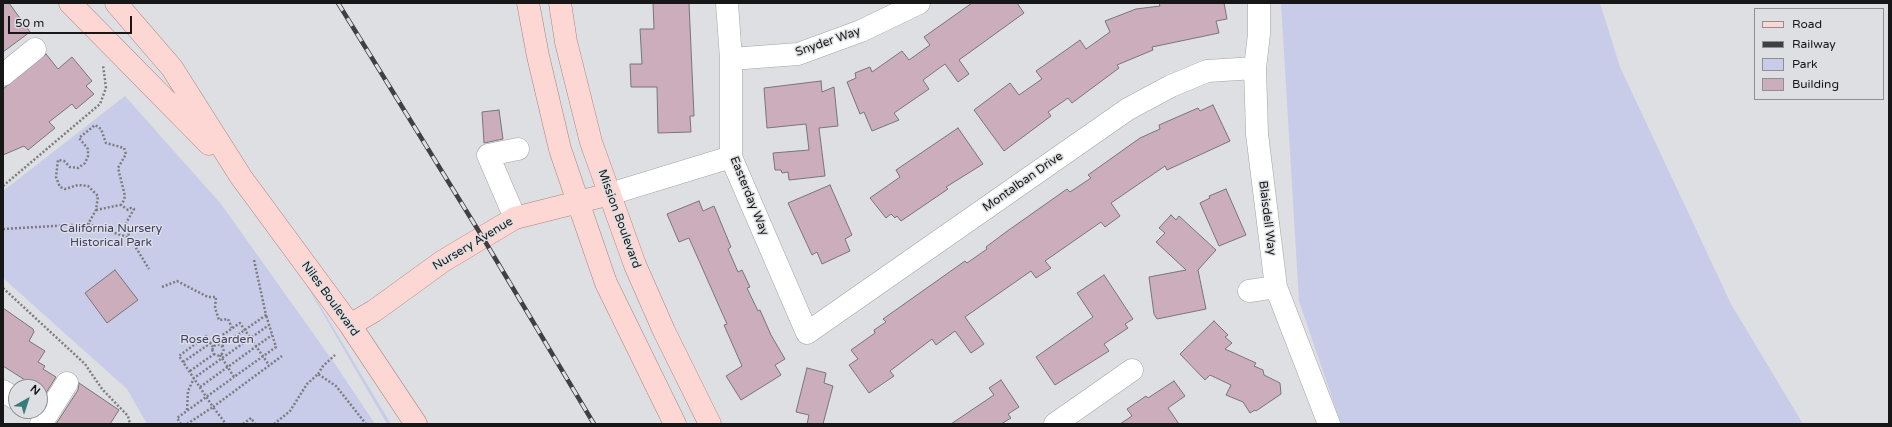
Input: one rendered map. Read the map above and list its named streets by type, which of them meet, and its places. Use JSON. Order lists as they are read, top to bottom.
{
  "streets": {
    "main road": ["Mission Boulevard", "Nursery Avenue", "Niles Boulevard"],
    "street": [
      "Snyder Way",
      "Montalban Drive",
      "Easterday Way",
      "Blaisdell Way"
    ]
  },
  "crossings": [
    ["Snyder Way", "Easterday Way"],
    ["Montalban Drive", "Easterday Way"],
    ["Montalban Drive", "Blaisdell Way"],
    ["Mission Boulevard", "Nursery Avenue"],
    ["Nursery Avenue", "Niles Boulevard"]
  ],
  "parks": ["California Nursery Historical Park", "Rose Garden"],
  "legend": [
    "Road",
    "Railway",
    "Park",
    "Building"
  ],
  "scale_bar": "50 m",
  "north": "top right"
}
